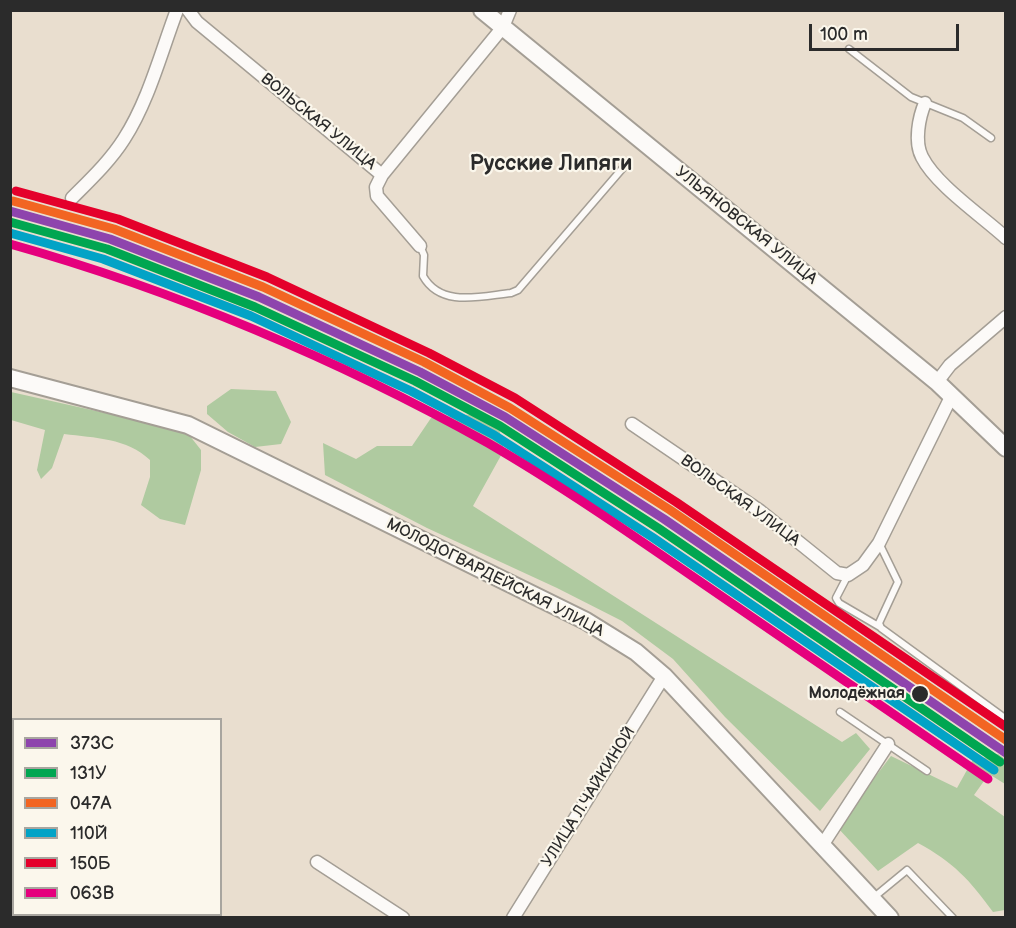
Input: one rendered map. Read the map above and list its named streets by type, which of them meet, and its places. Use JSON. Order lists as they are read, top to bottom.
{
  "streets": {
    "street": [
      "ВОЛЬСКАЯ УЛИЦА",
      "УЛЬЯНОВСКАЯ УЛИЦА",
      "МОЛОДОГВАРДЕЙСКАЯ УЛИЦА",
      "УЛИЦА Л.ЧАЙКИНОЙ"
    ]
  },
  "crossings": [
    ["МОЛОДОГВАРДЕЙСКАЯ УЛИЦА", "УЛИЦА Л.ЧАЙКИНОЙ"]
  ],
  "districts": ["Русские Липяги"],
  "places": ["Молодёжная"],
  "lines": [
    "transit line 150Б",
    "transit line 047А",
    "transit line 373C",
    "transit line 131У",
    "transit line 110Й",
    "transit line 063В"
  ],
  "legend": [
    "373C",
    "131У",
    "047А",
    "110Й",
    "150Б",
    "063В"
  ],
  "scale_bar": "100 m"
}
